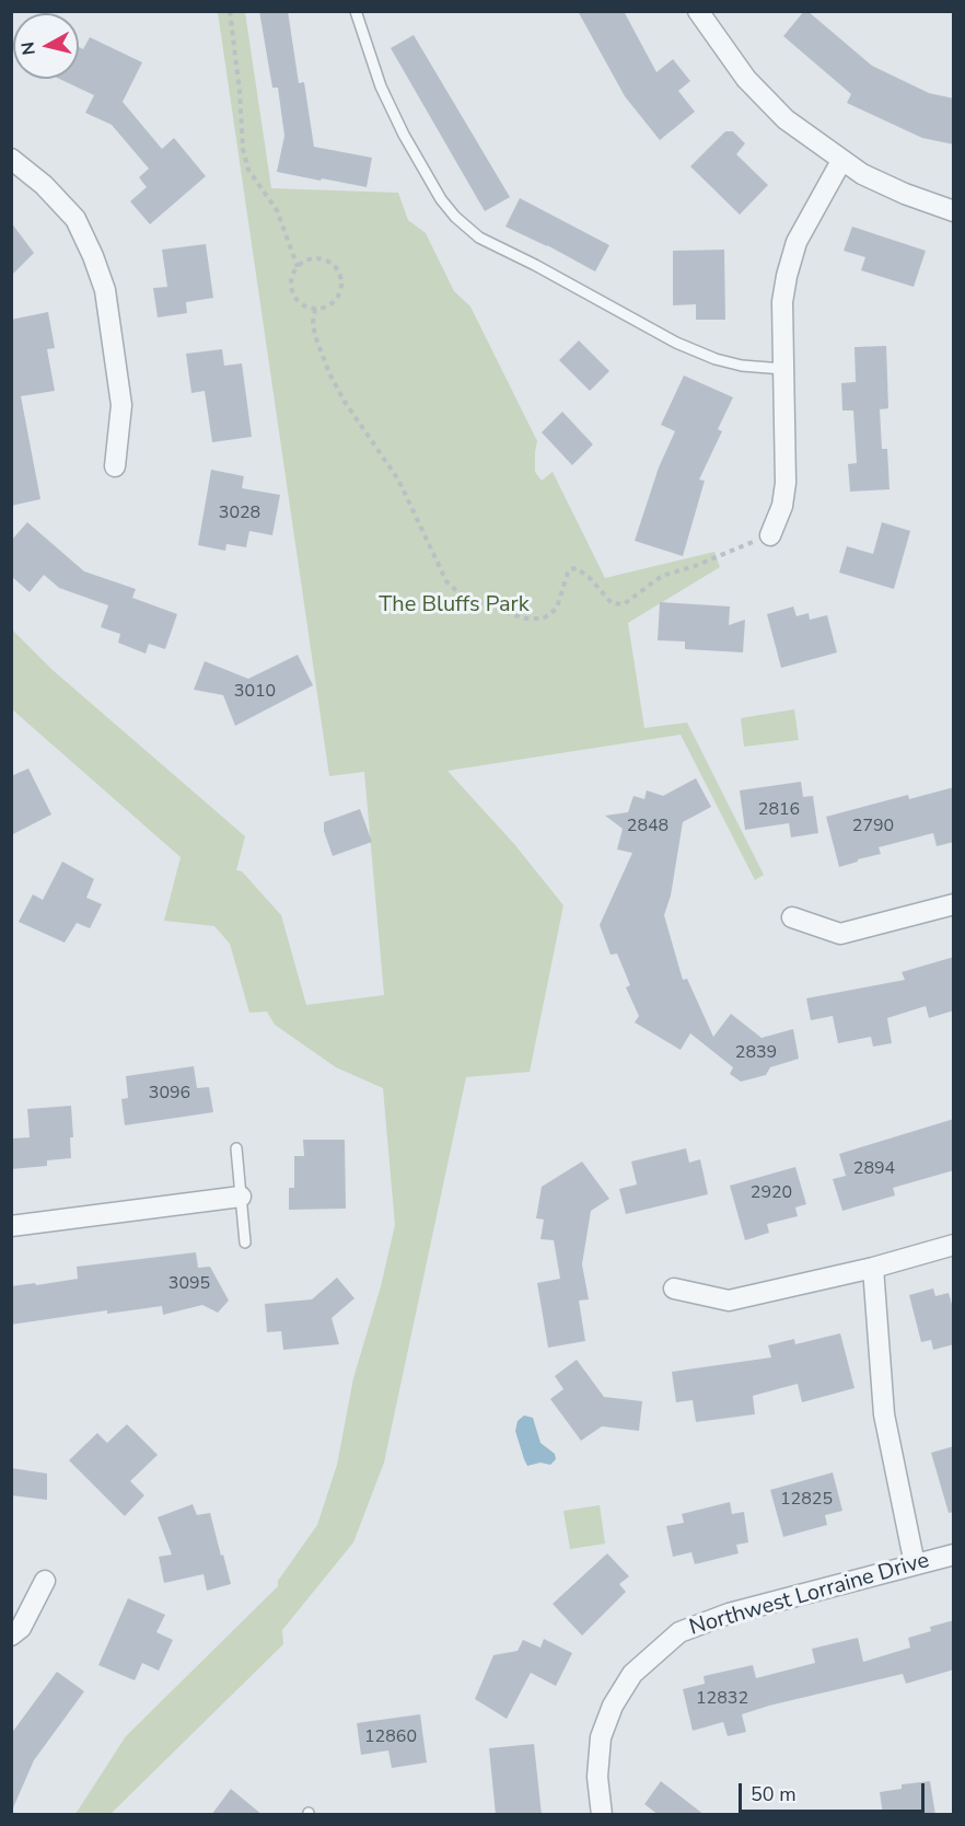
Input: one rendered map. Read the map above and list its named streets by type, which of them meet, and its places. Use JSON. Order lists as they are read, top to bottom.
{
  "streets": {
    "street": ["Northwest Lorraine Drive"]
  },
  "parks": ["The Bluffs Park"],
  "house_numbers": [
    "3028",
    "3010",
    "2816",
    "2848",
    "2790",
    "2839",
    "3096",
    "2894",
    "2920",
    "3095",
    "12825",
    "12832",
    "12860"
  ],
  "scale_bar": "50 m",
  "north": "left"
}
